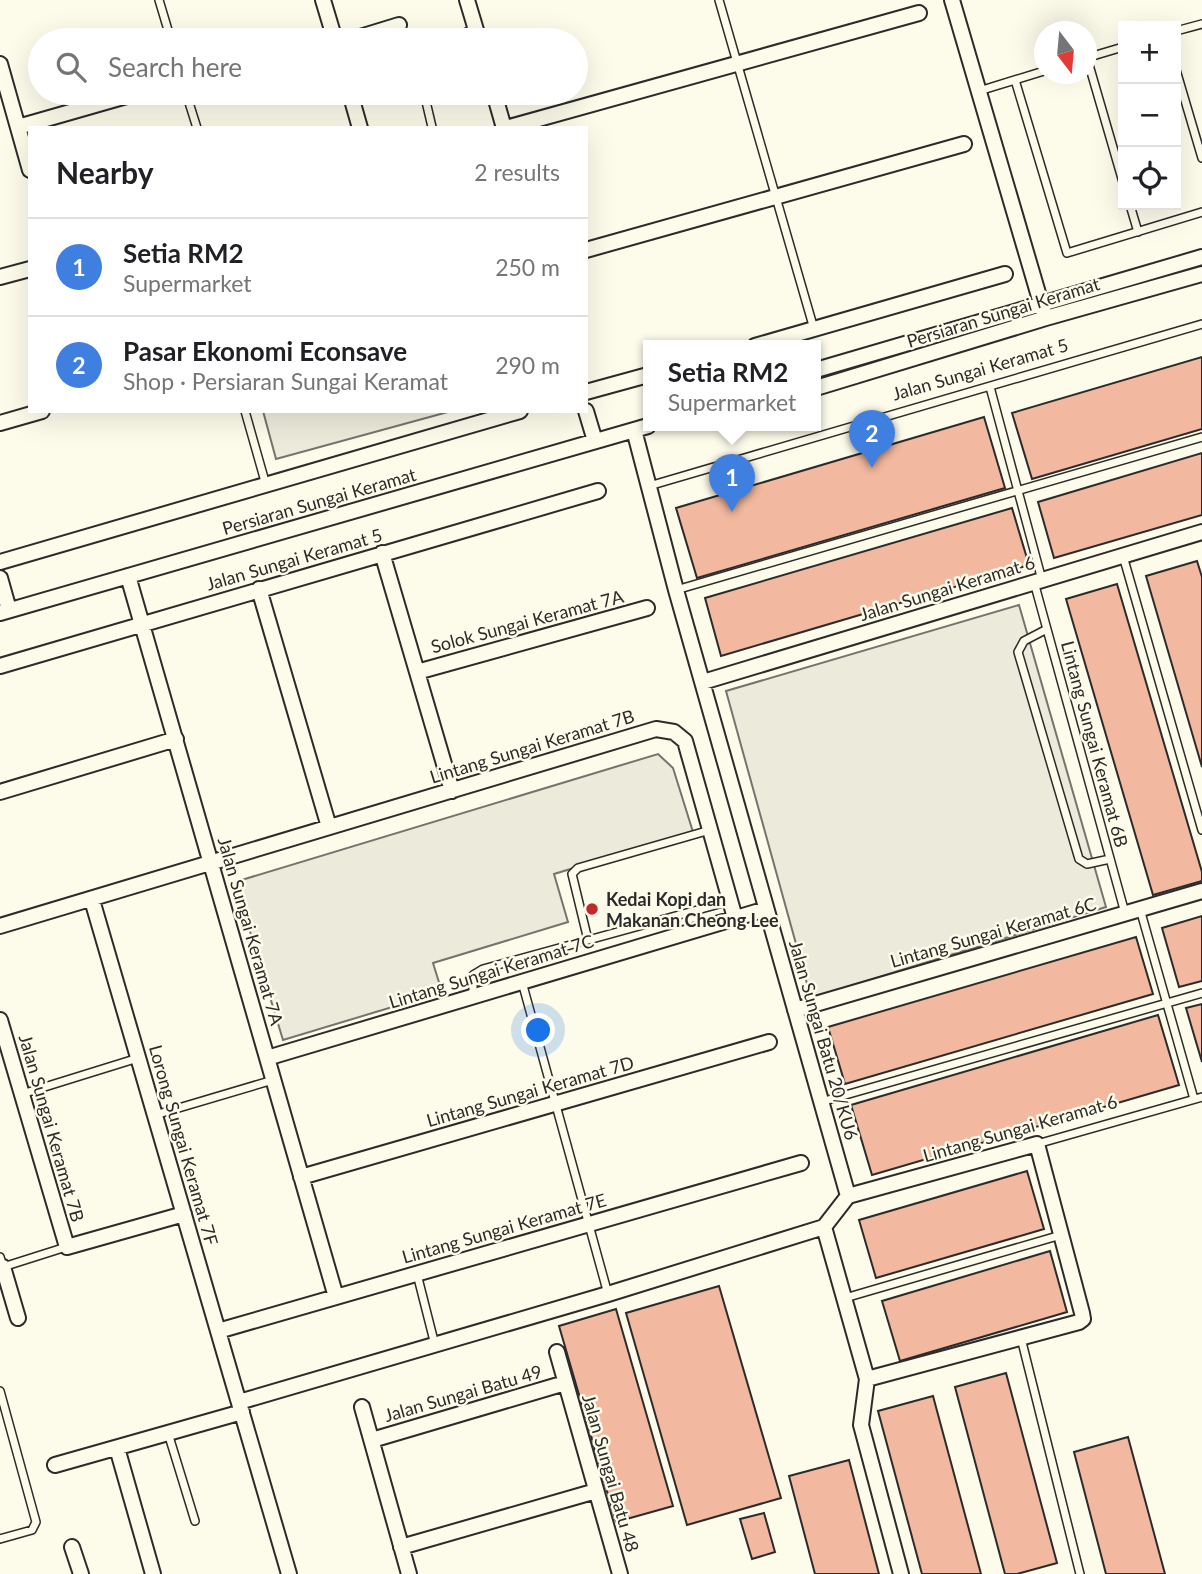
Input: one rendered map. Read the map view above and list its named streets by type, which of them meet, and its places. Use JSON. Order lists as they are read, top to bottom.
{
  "streets": {
    "street": [
      "Persiaran Sungai Keramat",
      "Jalan Sungai Keramat 5",
      "Jalan Sungai Keramat 6",
      "Solok Sungai Keramat 7A",
      "Lintang Sungai Keramat 7B",
      "Jalan Sungai Keramat 7A",
      "Lintang Sungai Keramat 6C",
      "Lintang Sungai Keramat 7C",
      "Jalan Sungai Batu 20/KU6",
      "Lintang Sungai Keramat 7D",
      "Jalan Sungai Keramat 7B",
      "Lintang Sungai Keramat 6",
      "Lorong Sungai Keramat 7F",
      "Lintang Sungai Keramat 7E",
      "Jalan Sungai Batu 49",
      "Jalan Sungai Batu 48"
    ],
    "lane": ["Lintang Sungai Keramat 6B"]
  },
  "crossings": [
    ["Persiaran Sungai Keramat", "Jalan Sungai Keramat 7A"],
    ["Persiaran Sungai Keramat", "Jalan Sungai Batu 20/KU6"],
    ["Jalan Sungai Keramat 5", "Lintang Sungai Keramat 6B"],
    ["Jalan Sungai Keramat 5", "Jalan Sungai Keramat 7A"],
    ["Jalan Sungai Keramat 5", "Jalan Sungai Batu 20/KU6"],
    ["Jalan Sungai Keramat 6", "Lintang Sungai Keramat 6B"],
    ["Jalan Sungai Keramat 6", "Jalan Sungai Batu 20/KU6"],
    ["Lintang Sungai Keramat 6B", "Lintang Sungai Keramat 6C"],
    ["Lintang Sungai Keramat 7B", "Jalan Sungai Keramat 7A"],
    ["Lintang Sungai Keramat 7B", "Lintang Sungai Keramat 7C"],
    ["Lintang Sungai Keramat 7B", "Lorong Sungai Keramat 7F"],
    ["Jalan Sungai Keramat 7A", "Lintang Sungai Keramat 7C"],
    ["Jalan Sungai Keramat 7A", "Lintang Sungai Keramat 7D"],
    ["Jalan Sungai Keramat 7A", "Lintang Sungai Keramat 7E"],
    ["Lintang Sungai Keramat 6C", "Jalan Sungai Batu 20/KU6"],
    ["Lintang Sungai Keramat 7C", "Jalan Sungai Batu 20/KU6"],
    ["Jalan Sungai Batu 20/KU6", "Lintang Sungai Keramat 6"],
    ["Lorong Sungai Keramat 7F", "Lintang Sungai Keramat 7E"],
    ["Jalan Sungai Batu 49", "Jalan Sungai Batu 48"]
  ],
  "places": ["Kedai Kopi dan Makanan Cheong Lee"],
  "north": "bottom",
  "page": {
    "map_buttons": ["+", "−"],
    "search": "Search here",
    "heading": ["Nearby", "2 results"],
    "list": [
      {
        "mark": "1",
        "name": "Setia RM2",
        "note": "Supermarket",
        "value": "250 m"
      },
      {
        "mark": "2",
        "name": "Pasar Ekonomi Econsave",
        "note": "Shop · Persiaran Sungai Keramat",
        "value": "290 m"
      }
    ],
    "popup": ["Setia RM2", "Supermarket"],
    "pins": ["2", "1"]
  }
}
